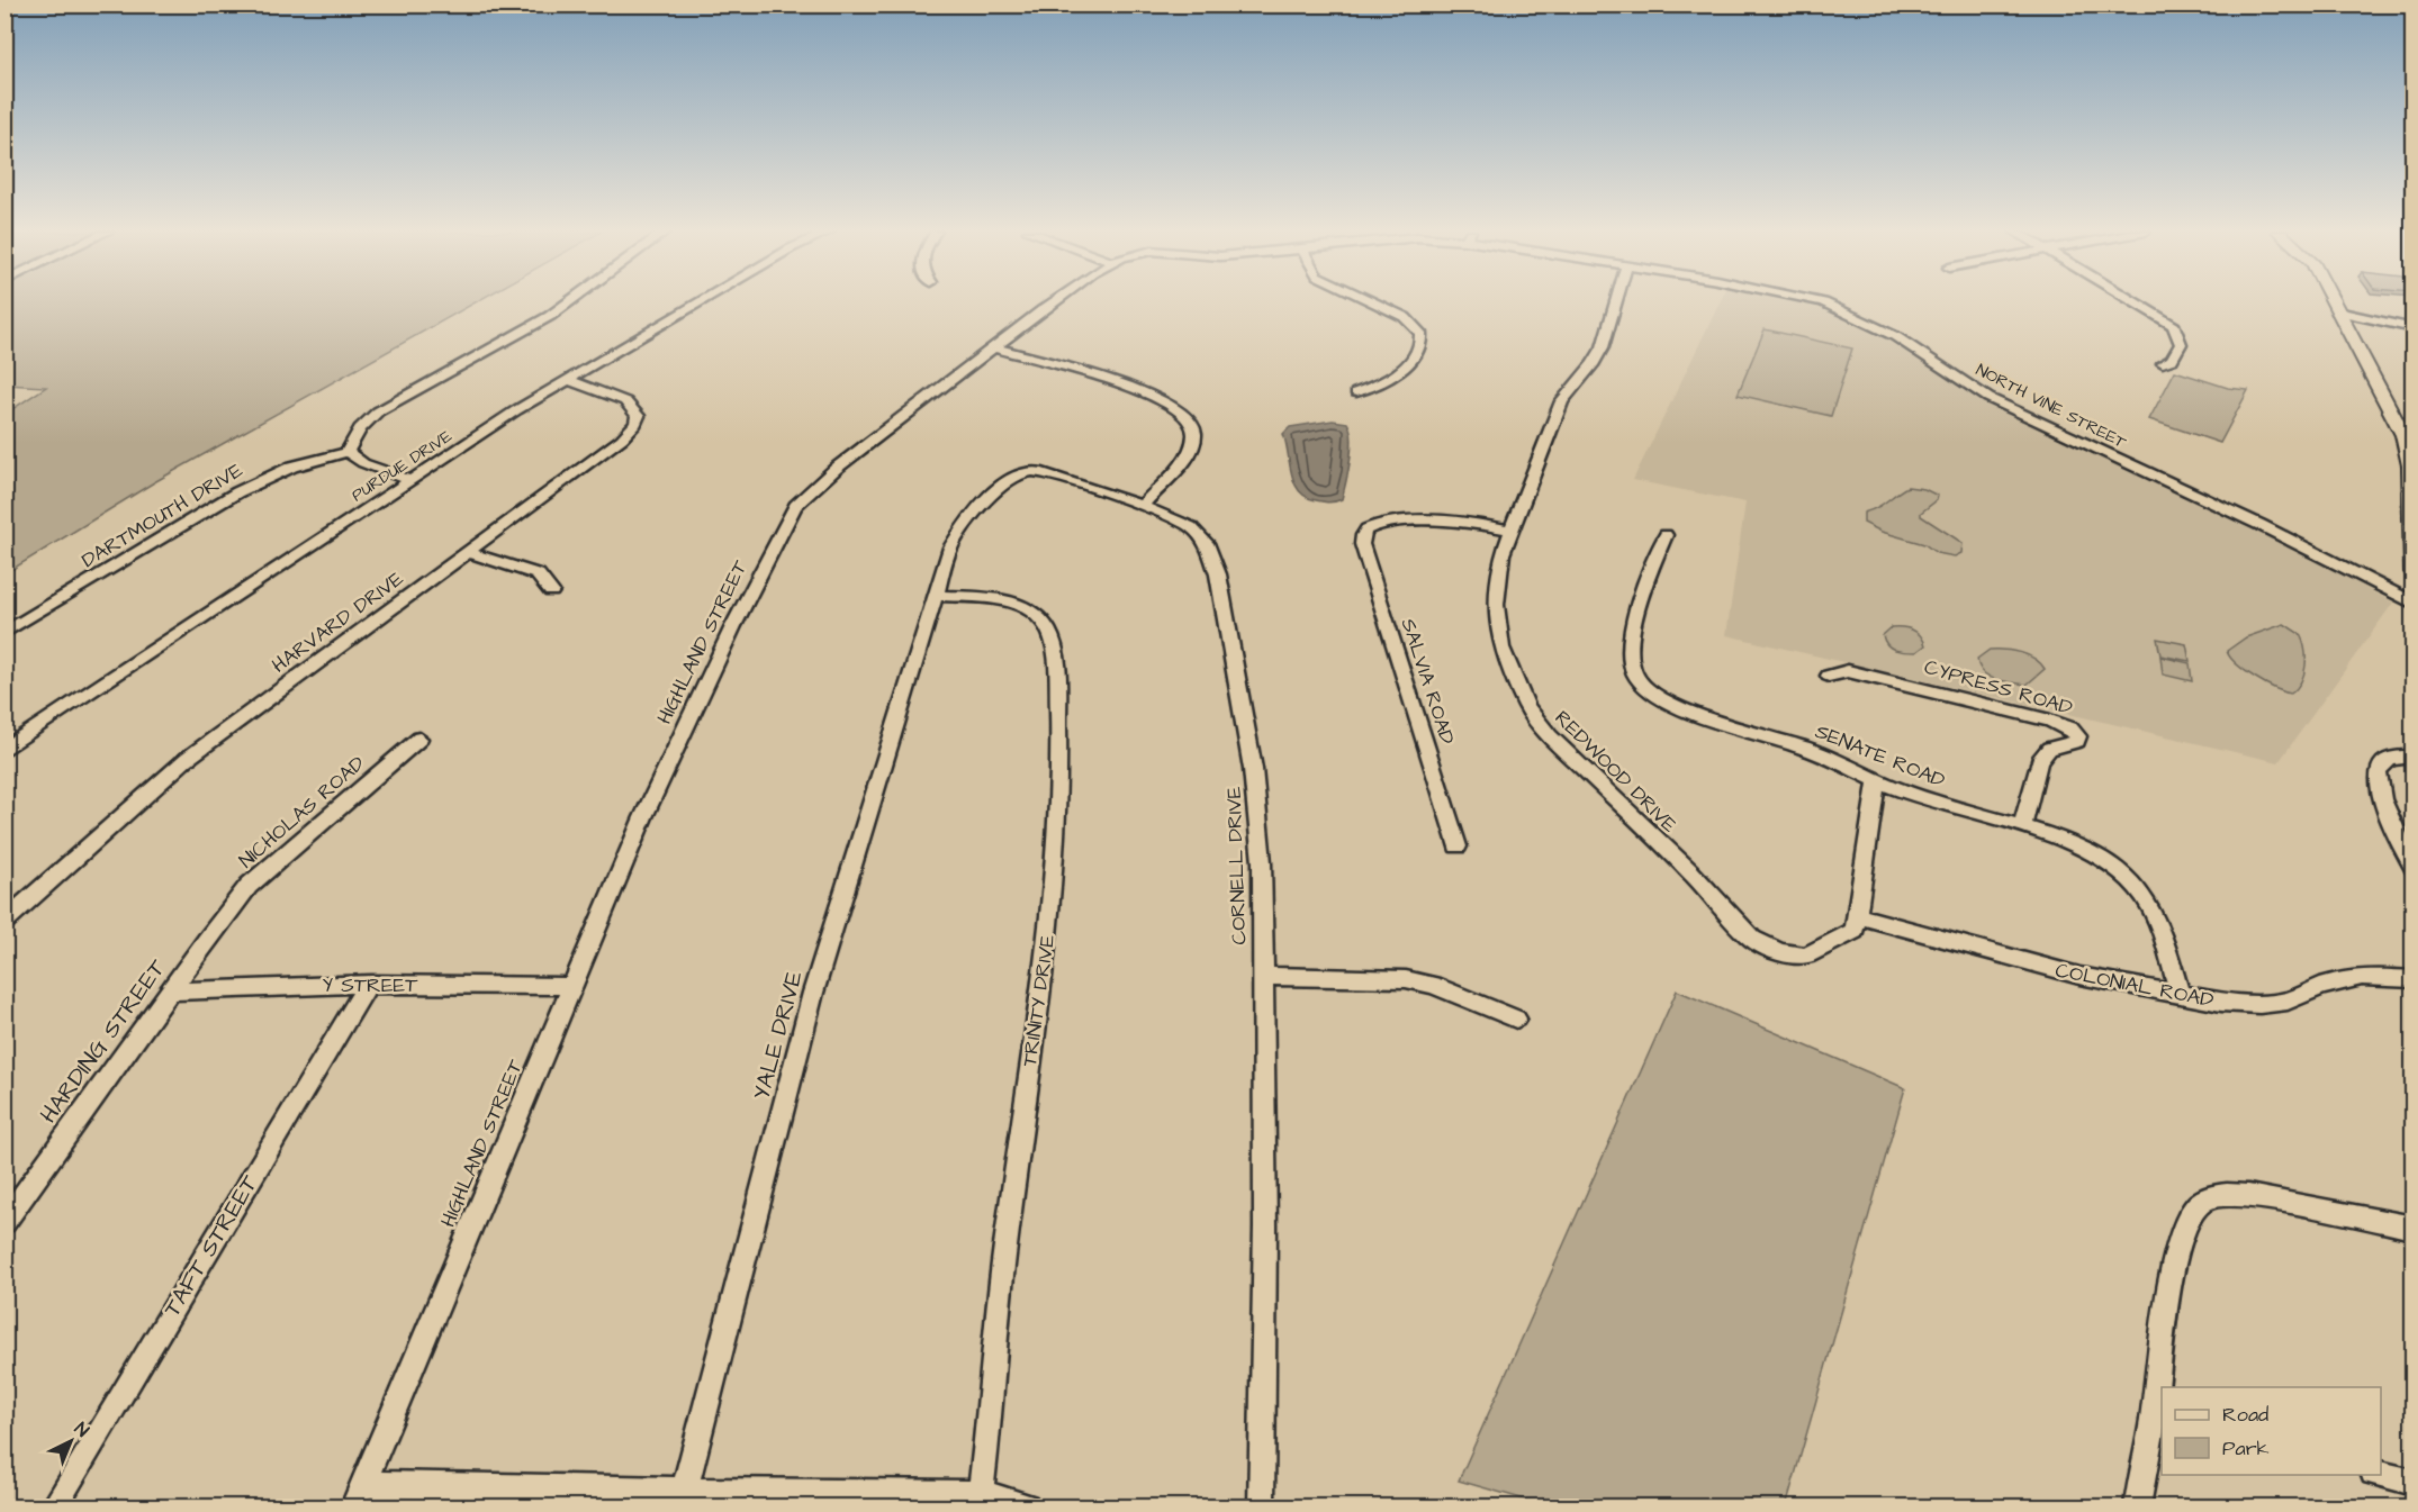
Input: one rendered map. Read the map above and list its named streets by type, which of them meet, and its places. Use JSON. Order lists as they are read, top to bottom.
{
  "streets": {
    "street": [
      "NORTH VINE STREET",
      "PURDUE DRIVE",
      "DARTMOUTH DRIVE",
      "HARVARD DRIVE",
      "HIGHLAND STREET",
      "SALVIA ROAD",
      "CYPRESS ROAD",
      "SENATE ROAD",
      "REDWOOD DRIVE",
      "NICHOLAS ROAD",
      "CORNELL DRIVE",
      "Y STREET",
      "COLONIAL ROAD",
      "TRINITY DRIVE",
      "YALE DRIVE",
      "HARDING STREET",
      "TAFT STREET"
    ]
  },
  "crossings": [
    ["PURDUE DRIVE", "HARVARD DRIVE"],
    ["HIGHLAND STREET", "Y STREET"],
    ["SALVIA ROAD", "REDWOOD DRIVE"],
    ["CYPRESS ROAD", "SENATE ROAD"],
    ["SENATE ROAD", "COLONIAL ROAD"],
    ["REDWOOD DRIVE", "COLONIAL ROAD"],
    ["NICHOLAS ROAD", "HARDING STREET"],
    ["CORNELL DRIVE", "TRINITY DRIVE"],
    ["CORNELL DRIVE", "YALE DRIVE"],
    ["Y STREET", "HARDING STREET"],
    ["Y STREET", "TAFT STREET"],
    ["TRINITY DRIVE", "YALE DRIVE"]
  ],
  "legend": ["Road", "Park"],
  "north": "top right"
}
